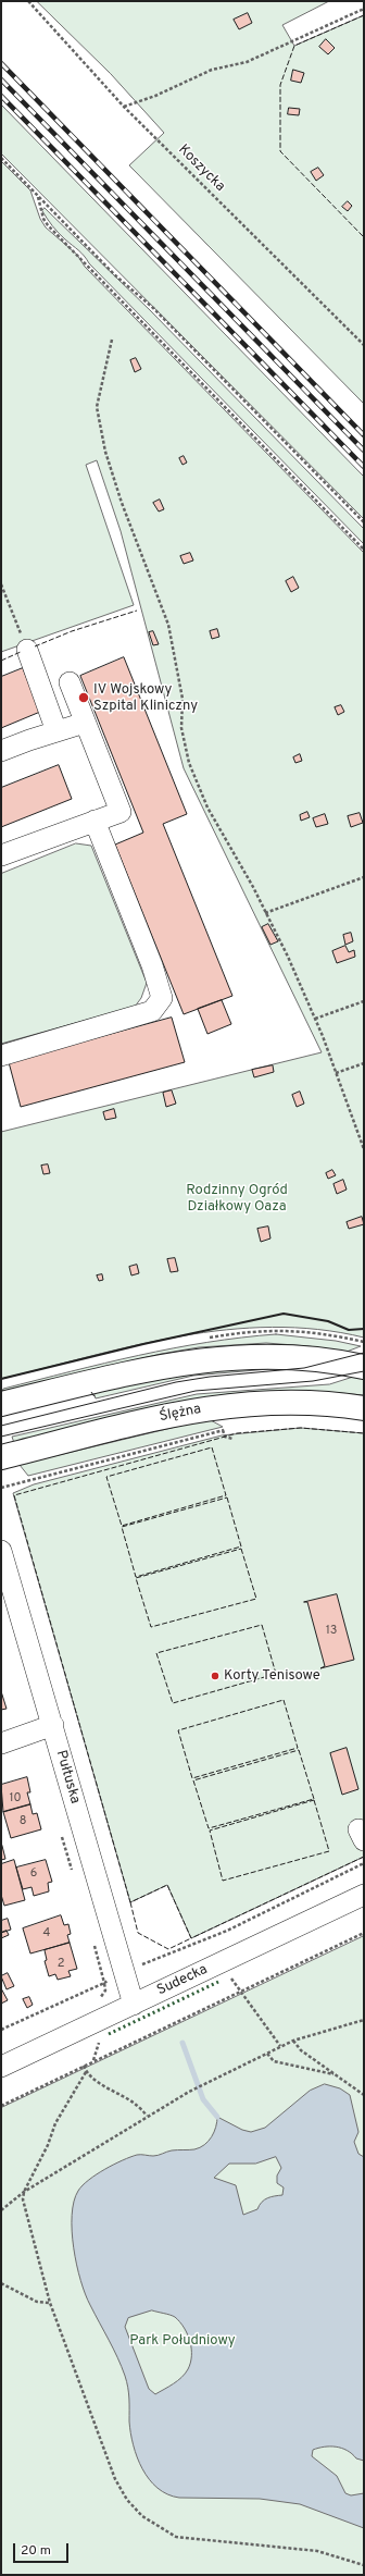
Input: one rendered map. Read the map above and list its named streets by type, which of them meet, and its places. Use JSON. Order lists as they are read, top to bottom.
{
  "streets": {
    "main road": ["Ślężna"],
    "street": ["Pułtuska", "Sudecka"],
    "path": ["Koszycka"]
  },
  "crossings": [
    ["Pułtuska", "Sudecka"]
  ],
  "parks": ["Rodzinny Ogród Działkowy Oaza", "Park Południowy"],
  "places": ["IV Wojskowy Szpital Kliniczny", "Korty Tenisowe"],
  "house_numbers": [
    "13",
    "10",
    "8",
    "6",
    "4",
    "2"
  ],
  "scale_bar": "20 m"
}
